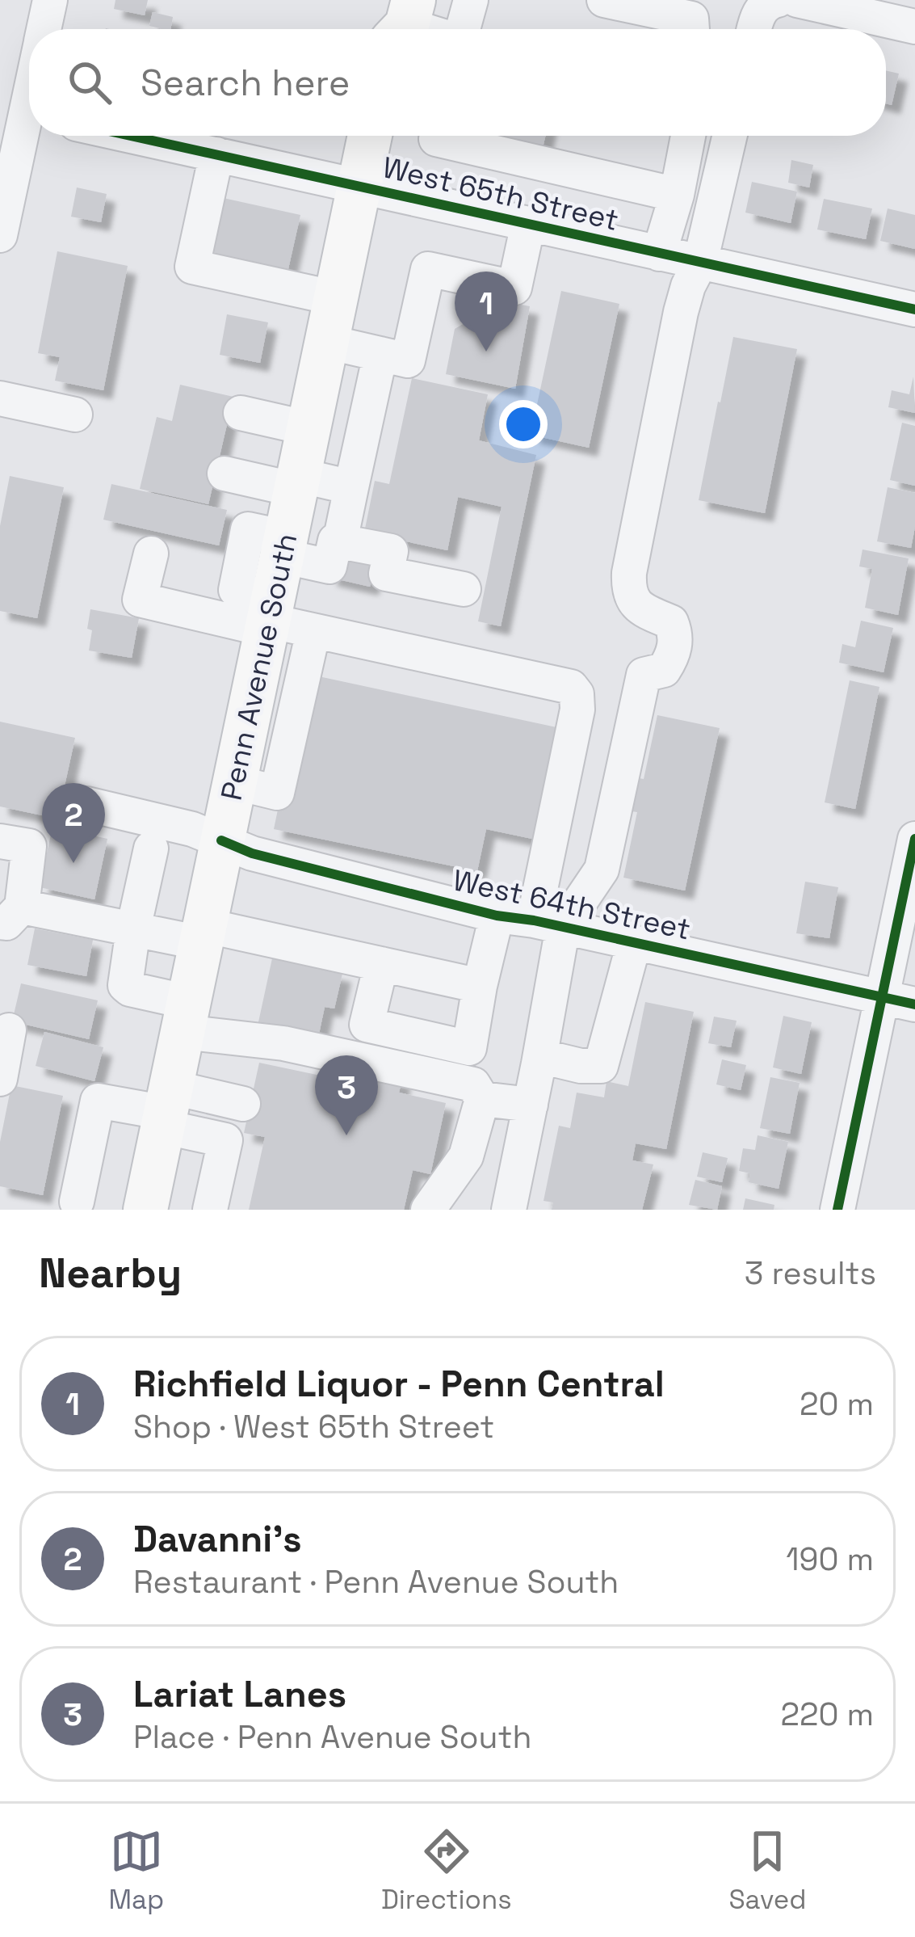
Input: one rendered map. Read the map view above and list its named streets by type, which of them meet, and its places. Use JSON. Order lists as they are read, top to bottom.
{
  "streets": {
    "main road": ["Penn Avenue South"],
    "street": ["West 65th Street", "West 64th Street"]
  },
  "crossings": [
    ["West 65th Street", "Penn Avenue South"],
    ["Penn Avenue South", "West 64th Street"]
  ],
  "page": {
    "search": "Search here",
    "pins": ["1", "2", "3"],
    "heading": ["Nearby", "3 results"],
    "list": [
      {
        "mark": "1",
        "name": "Richfield Liquor - Penn Central",
        "note": "Shop · West 65th Street",
        "value": "20 m"
      },
      {
        "mark": "2",
        "name": "Davanni's",
        "note": "Restaurant · Penn Avenue South",
        "value": "190 m"
      },
      {
        "mark": "3",
        "name": "Lariat Lanes",
        "note": "Place · Penn Avenue South",
        "value": "220 m"
      }
    ],
    "nav": ["Map", "Directions", "Saved"]
  }
}
